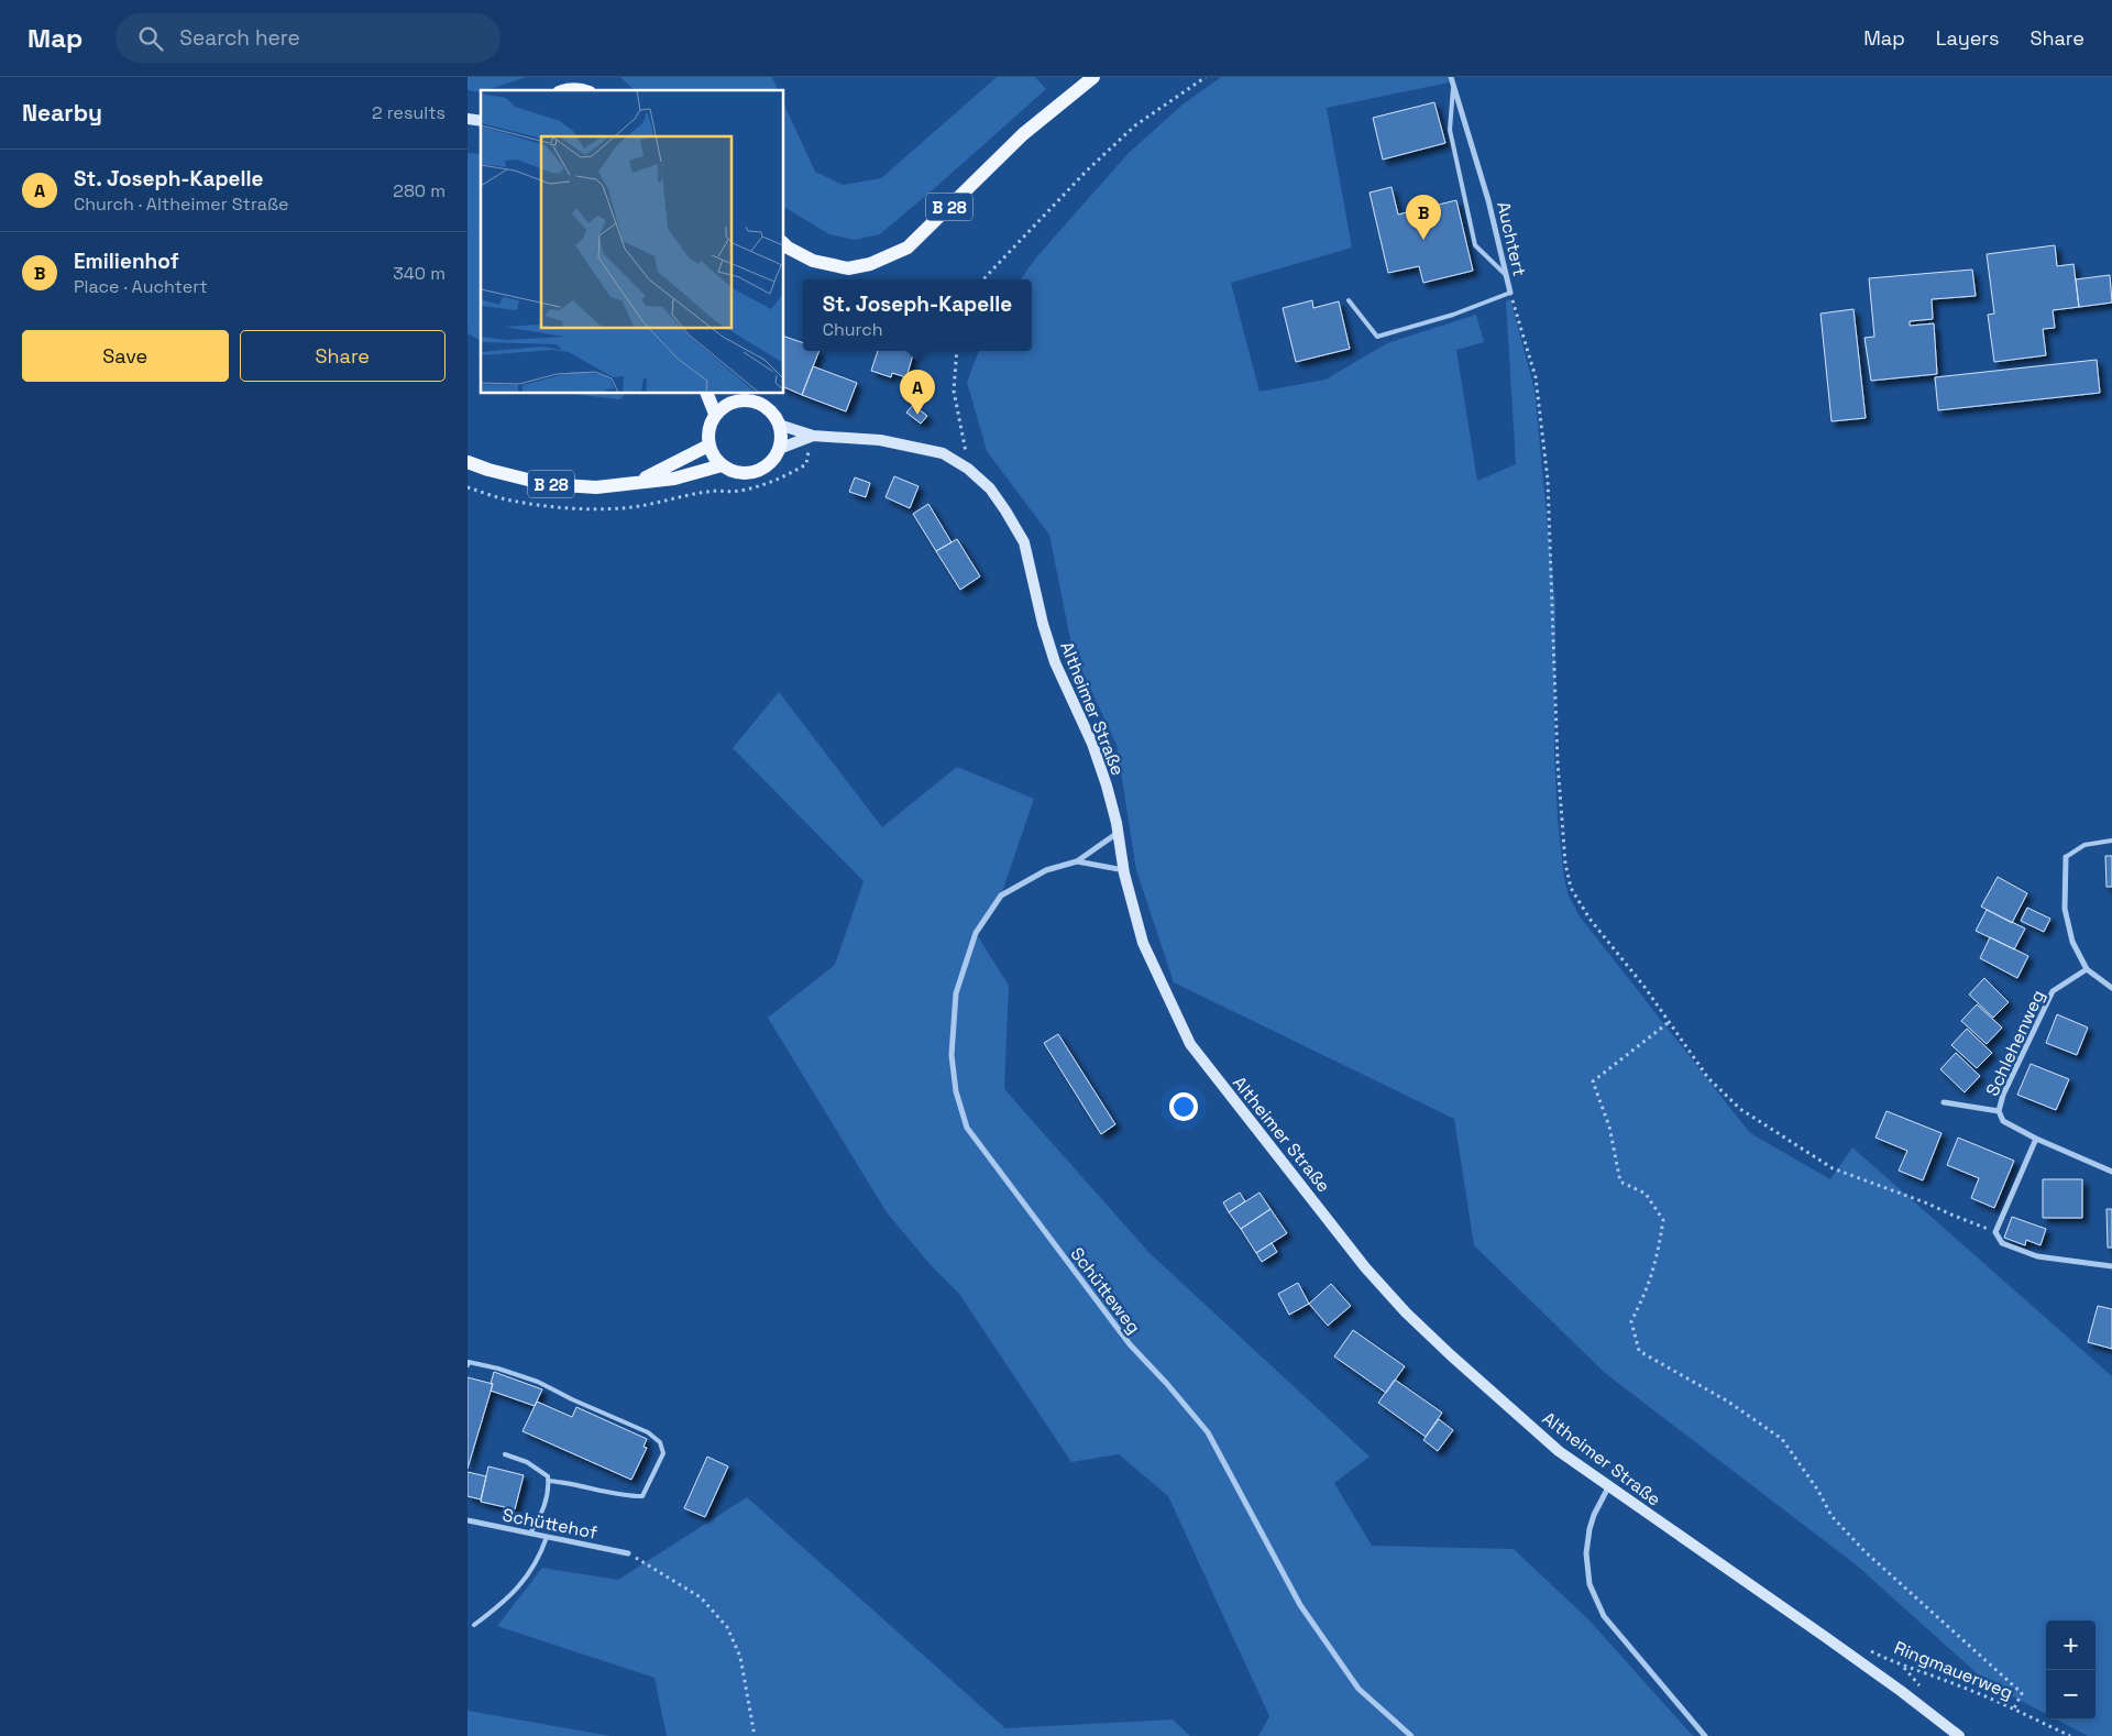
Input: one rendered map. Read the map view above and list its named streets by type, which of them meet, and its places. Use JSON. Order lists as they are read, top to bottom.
{
  "streets": {
    "main road": ["B 28"],
    "street": [
      "Auchtert",
      "Altheimer Straße",
      "Schlehenweg",
      "Schütteweg",
      "Schüttehof"
    ],
    "path": ["Ringmauerweg"]
  },
  "crossings": [
    ["B 28", "Altheimer Straße"],
    ["Altheimer Straße", "Schütteweg"]
  ],
  "page": {
    "header": "Map",
    "search": "Search here",
    "nav": ["Map", "Layers", "Share"],
    "heading": ["Nearby", "2 results"],
    "list": [
      {
        "mark": "A",
        "name": "St. Joseph-Kapelle",
        "note": "Church · Altheimer Straße",
        "value": "280 m"
      },
      {
        "mark": "B",
        "name": "Emilienhof",
        "note": "Place · Auchtert",
        "value": "340 m"
      }
    ],
    "pins": ["B", "A"],
    "popup": ["St. Joseph-Kapelle", "Church"],
    "buttons": ["Save", "Share"],
    "map_buttons": ["+", "−"]
  }
}
